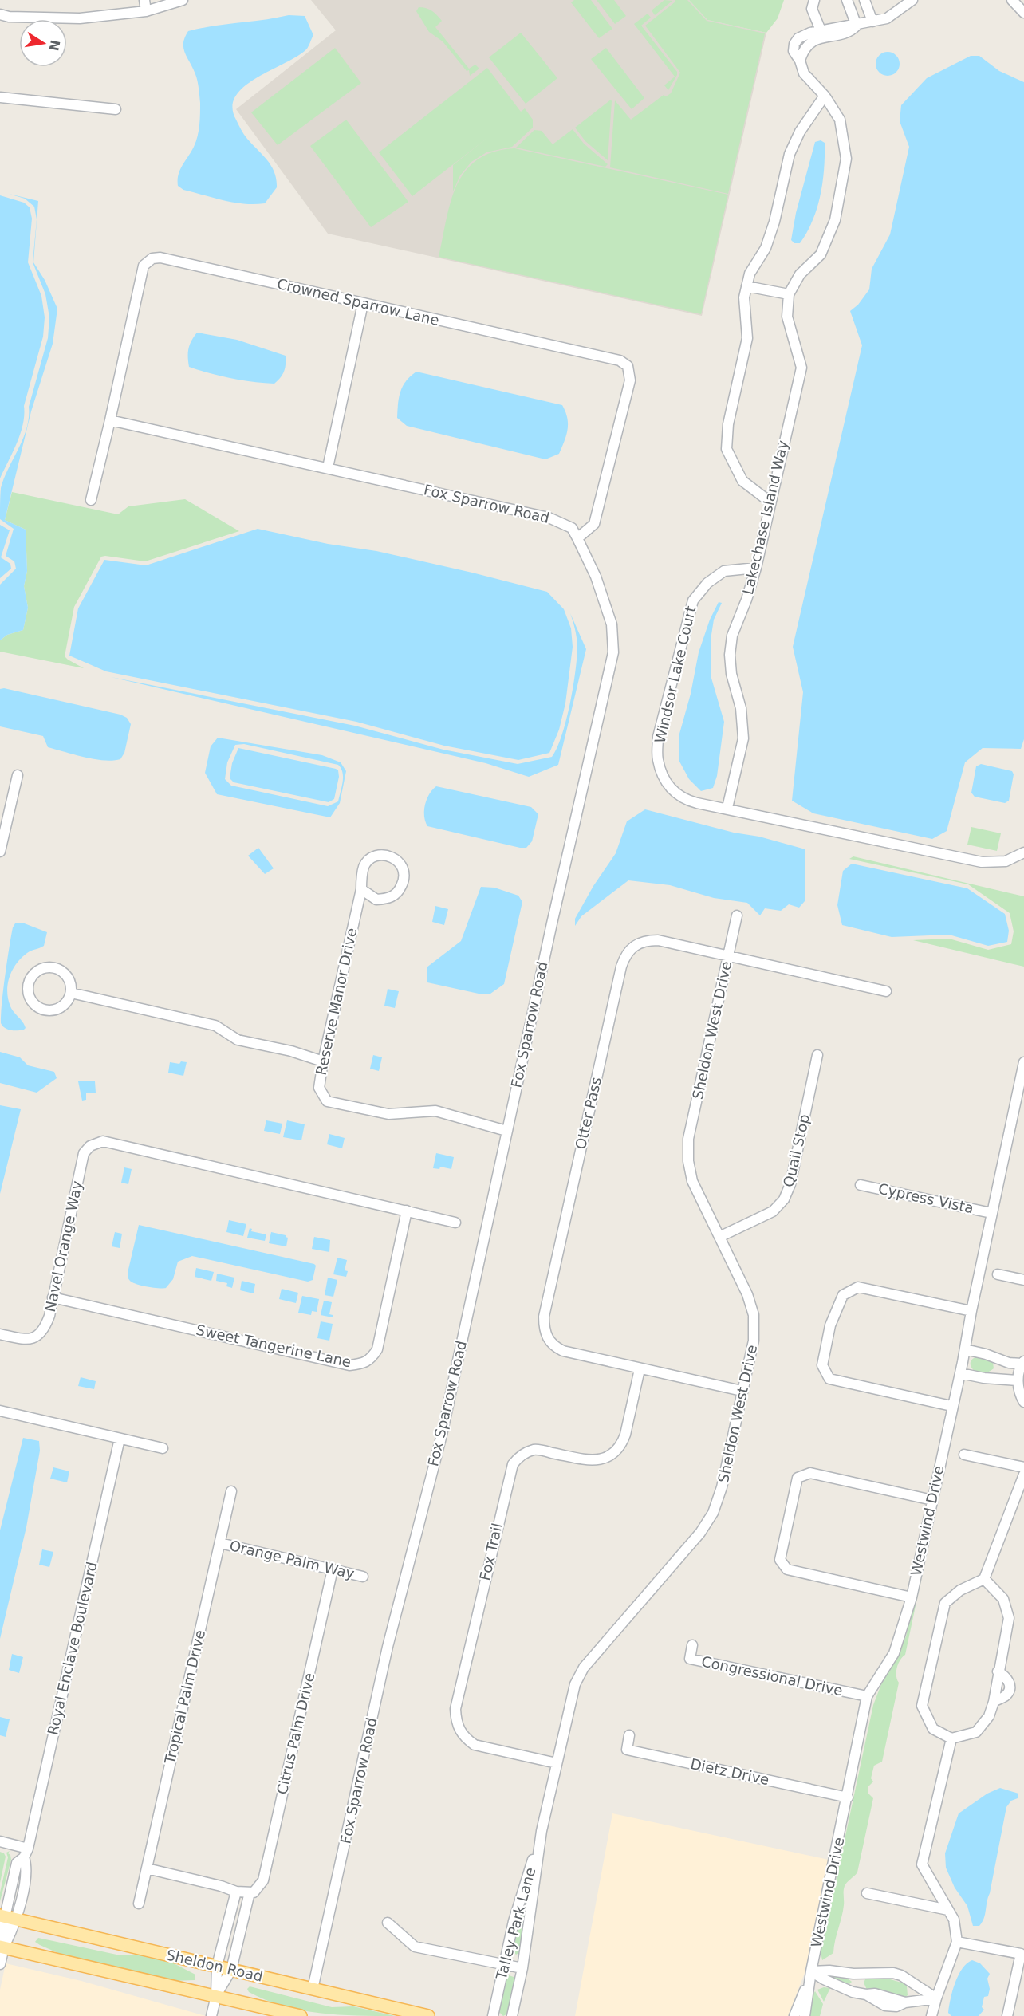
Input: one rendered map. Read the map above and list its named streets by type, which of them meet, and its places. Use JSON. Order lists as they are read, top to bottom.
{
  "streets": {
    "main road": ["Sheldon Road"],
    "street": [
      "Crowned Sparrow Lane",
      "Fox Sparrow Road",
      "Lakechase Island Way",
      "Windsor Lake Court",
      "Reserve Manor Drive",
      "Sheldon West Drive",
      "Otter Pass",
      "Quail Stop",
      "Cypress Vista",
      "Navel Orange Way",
      "Sweet Tangerine Lane",
      "Westwind Drive",
      "Fox Trail",
      "Orange Palm Way",
      "Royal Enclave Boulevard",
      "Congressional Drive",
      "Tropical Palm Drive",
      "Citrus Palm Drive",
      "Dietz Drive",
      "Talley Park Lane"
    ]
  },
  "crossings": [
    ["Crowned Sparrow Lane", "Fox Sparrow Road"],
    ["Fox Sparrow Road", "Reserve Manor Drive"],
    ["Fox Sparrow Road", "Sheldon Road"],
    ["Lakechase Island Way", "Windsor Lake Court"],
    ["Sheldon West Drive", "Otter Pass"],
    ["Sheldon West Drive", "Quail Stop"],
    ["Sheldon West Drive", "Fox Trail"],
    ["Sheldon West Drive", "Talley Park Lane"],
    ["Otter Pass", "Fox Trail"],
    ["Cypress Vista", "Westwind Drive"],
    ["Navel Orange Way", "Sweet Tangerine Lane"],
    ["Westwind Drive", "Congressional Drive"],
    ["Westwind Drive", "Dietz Drive"],
    ["Fox Trail", "Talley Park Lane"],
    ["Orange Palm Way", "Tropical Palm Drive"],
    ["Orange Palm Way", "Citrus Palm Drive"],
    ["Royal Enclave Boulevard", "Sheldon Road"],
    ["Citrus Palm Drive", "Sheldon Road"]
  ],
  "north": "right"
}
